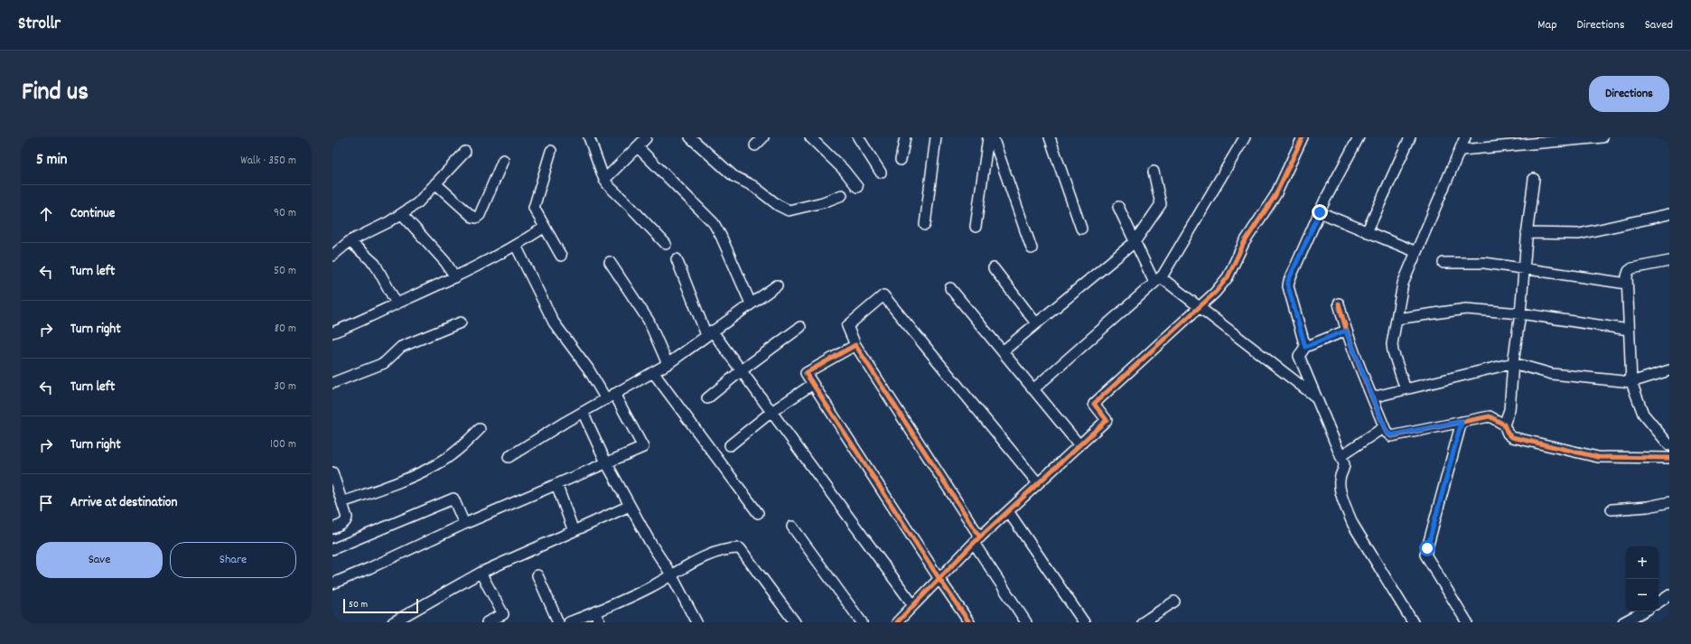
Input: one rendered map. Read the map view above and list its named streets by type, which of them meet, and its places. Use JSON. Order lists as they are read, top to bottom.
{
  "scale_bar": "50 m",
  "page": {
    "header": "Strollr",
    "nav": ["Map", "Directions", "Saved"],
    "title": "Find us",
    "buttons": [
      "Directions",
      ["Save", "Share"]
    ],
    "heading": ["5 min", "Walk · 350 m"],
    "list": [
      ["Continue", "90 m"],
      ["Turn left", "50 m"],
      ["Turn right", "80 m"],
      ["Turn left", "30 m"],
      ["Turn right", "100 m"],
      "Arrive at destination"
    ],
    "map_buttons": ["+", "−"],
    "scale": "50 m"
  }
}
